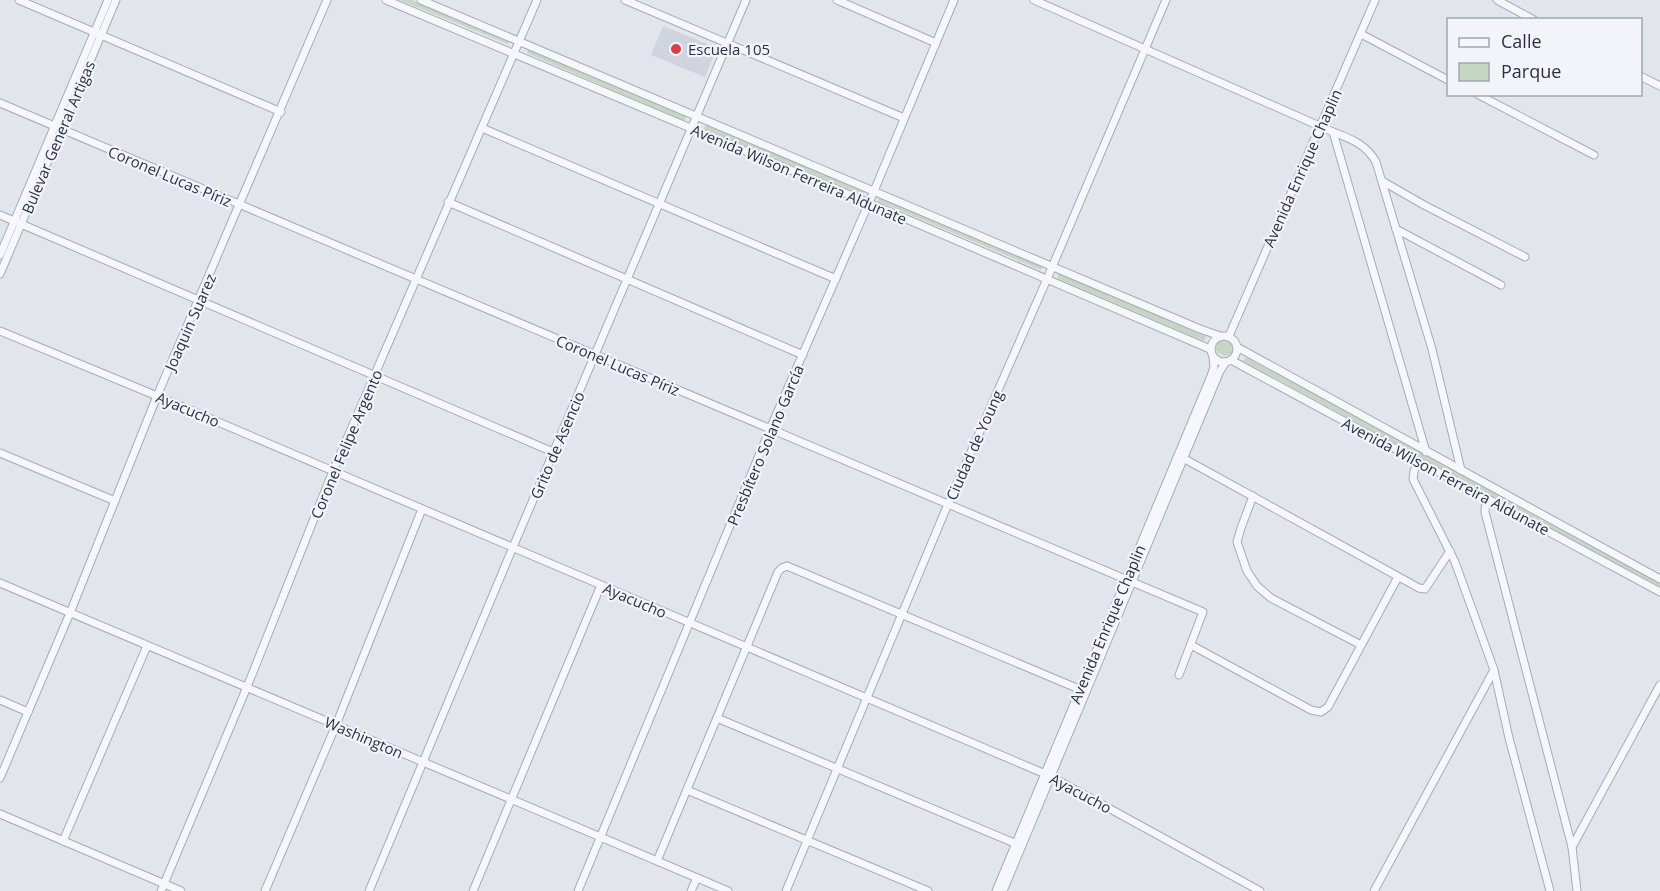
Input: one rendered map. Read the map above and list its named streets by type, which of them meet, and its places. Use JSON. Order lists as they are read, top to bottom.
{
  "streets": {
    "street": [
      "Bulevar General Artigas",
      "Avenida Enrique Chaplin",
      "Avenida Wilson Ferreira Aldunate",
      "Coronel Lucas Píriz",
      "Joaquin Suarez",
      "Ayacucho",
      "Coronel Felipe Argento",
      "Grito de Asencio",
      "Presbítero Solano García",
      "Ciudad de Young",
      "Washington"
    ]
  },
  "crossings": [
    ["Bulevar General Artigas", "Coronel Lucas Píriz"],
    ["Avenida Enrique Chaplin", "Avenida Wilson Ferreira Aldunate"],
    ["Avenida Enrique Chaplin", "Coronel Lucas Píriz"],
    ["Avenida Enrique Chaplin", "Ayacucho"],
    ["Avenida Wilson Ferreira Aldunate", "Coronel Felipe Argento"],
    ["Avenida Wilson Ferreira Aldunate", "Grito de Asencio"],
    ["Avenida Wilson Ferreira Aldunate", "Presbítero Solano García"],
    ["Avenida Wilson Ferreira Aldunate", "Ciudad de Young"],
    ["Coronel Lucas Píriz", "Joaquin Suarez"],
    ["Coronel Lucas Píriz", "Coronel Felipe Argento"],
    ["Coronel Lucas Píriz", "Grito de Asencio"],
    ["Coronel Lucas Píriz", "Presbítero Solano García"],
    ["Coronel Lucas Píriz", "Ciudad de Young"],
    ["Joaquin Suarez", "Ayacucho"],
    ["Joaquin Suarez", "Washington"],
    ["Ayacucho", "Coronel Felipe Argento"],
    ["Ayacucho", "Grito de Asencio"],
    ["Ayacucho", "Presbítero Solano García"],
    ["Ayacucho", "Ciudad de Young"],
    ["Coronel Felipe Argento", "Washington"],
    ["Grito de Asencio", "Washington"],
    ["Presbítero Solano García", "Washington"]
  ],
  "places": ["Escuela 105"],
  "legend": ["Calle", "Parque"]
}
